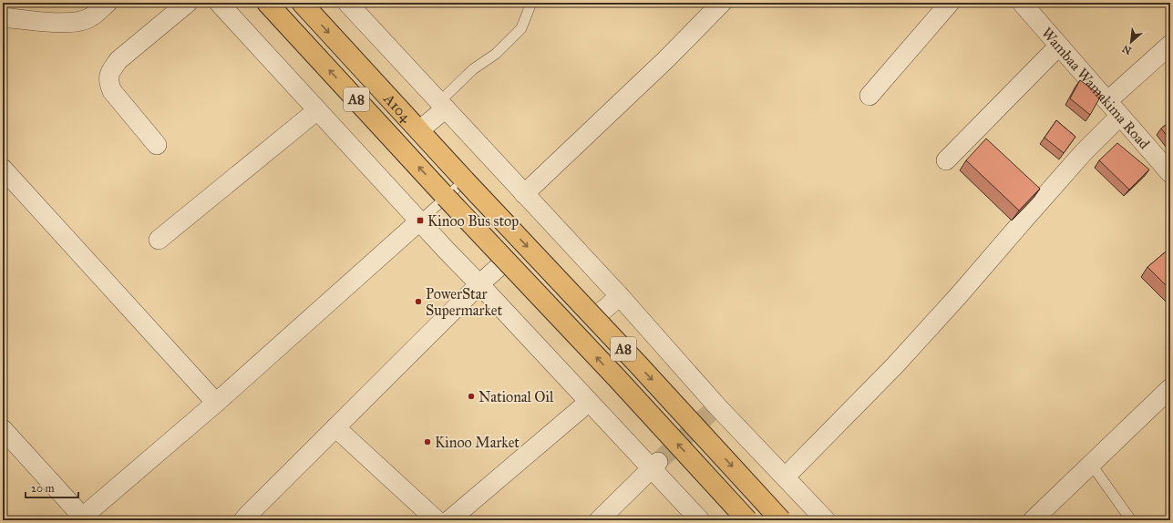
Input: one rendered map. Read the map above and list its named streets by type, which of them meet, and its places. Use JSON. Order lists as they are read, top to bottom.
{
  "streets": {
    "highway": ["A8", "A104"],
    "street": ["Wambaa Wamakima Road"]
  },
  "crossings": [
    ["A8", "A104"]
  ],
  "places": {
    "transit": ["Kinoo Bus stop"],
    "other": ["PowerStar Supermarket", "National Oil", "Kinoo Market"]
  },
  "scale_bar": "20 m",
  "north": "bottom left"
}
